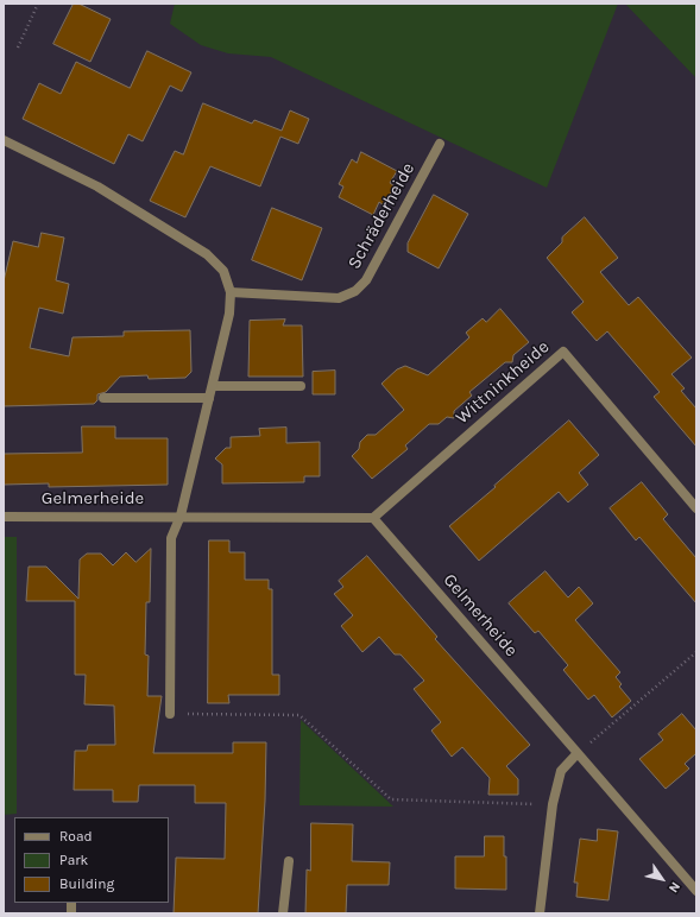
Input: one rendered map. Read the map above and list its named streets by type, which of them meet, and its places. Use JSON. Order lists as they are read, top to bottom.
{
  "streets": {
    "street": ["Schräderheide", "Wittninkheide", "Gelmerheide"]
  },
  "crossings": [
    ["Wittninkheide", "Gelmerheide"]
  ],
  "legend": ["Road", "Park", "Building"],
  "north": "bottom right"
}
